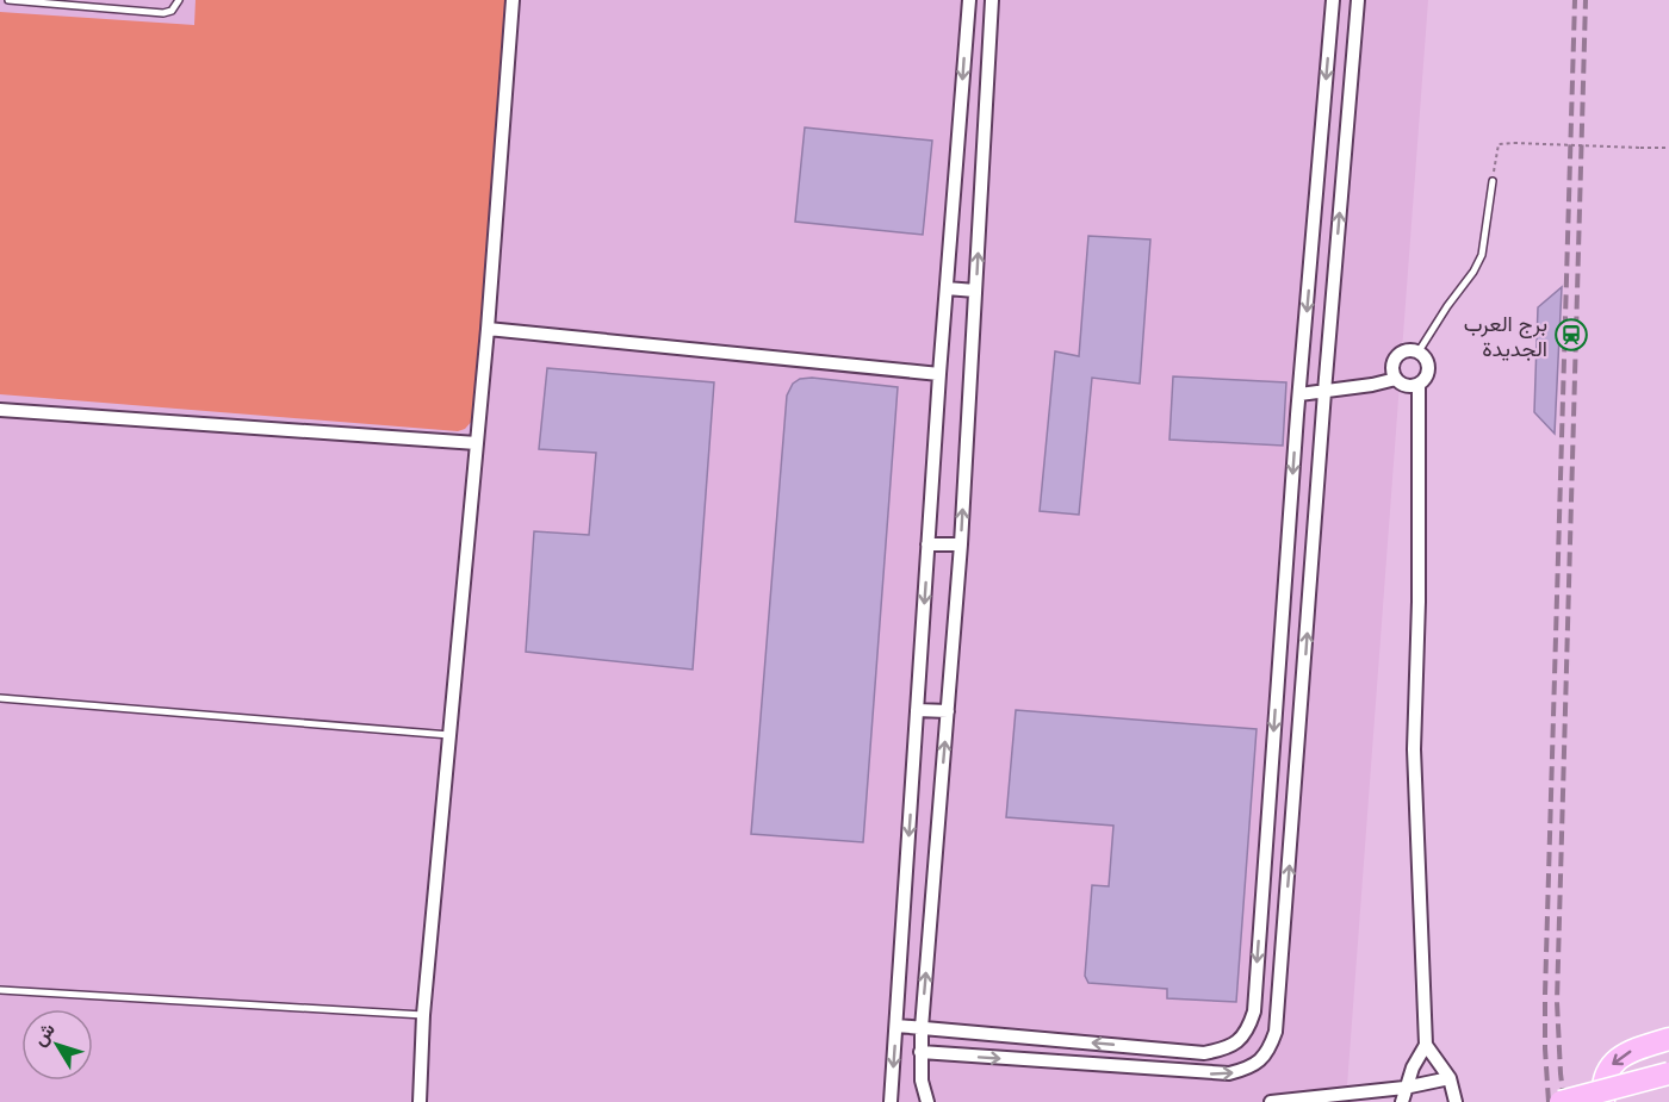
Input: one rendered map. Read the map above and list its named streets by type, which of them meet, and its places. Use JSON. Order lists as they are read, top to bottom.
{
  "places": {
    "station": ["برج العرب الجديدة"]
  },
  "north": "top left"
}
